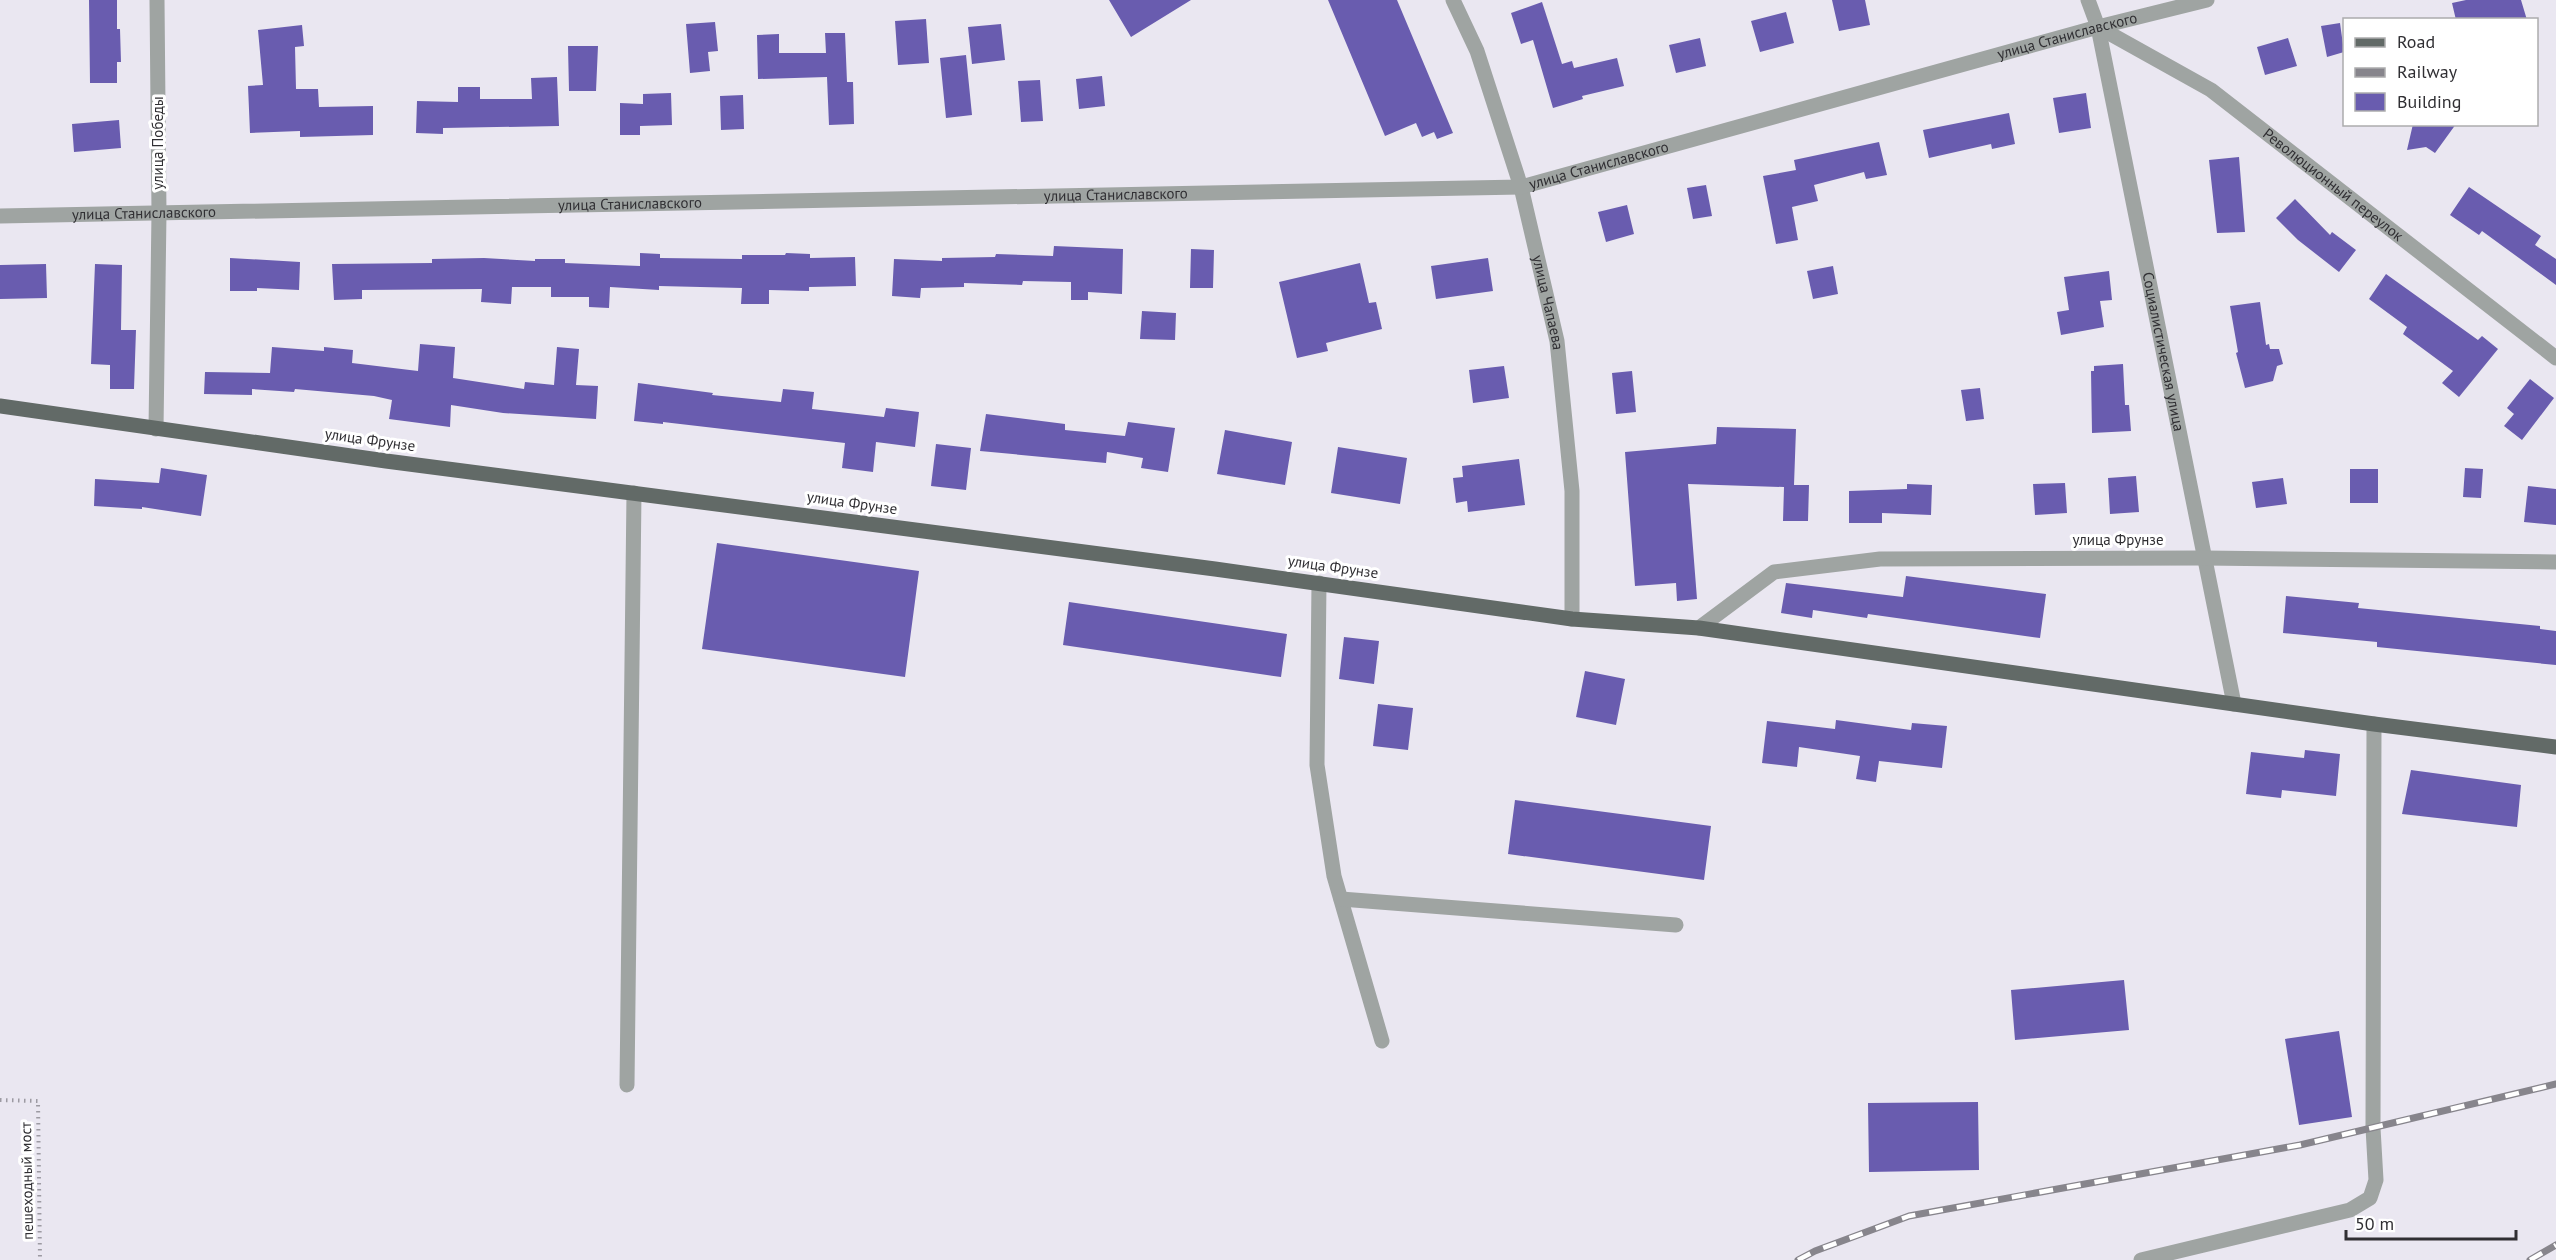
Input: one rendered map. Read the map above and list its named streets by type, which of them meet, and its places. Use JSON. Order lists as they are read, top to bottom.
{
  "streets": {
    "main road": ["улица Фрунзе"],
    "street": [
      "улица Станиславского",
      "улица Победы",
      "Революционный переулок",
      "улица Чапаева",
      "Социалистическая улица"
    ],
    "path": ["пешеходный мост"]
  },
  "crossings": [
    ["улица Станиславского", "улица Победы"],
    ["улица Станиславского", "Революционный переулок"],
    ["улица Станиславского", "улица Чапаева"],
    ["улица Станиславского", "Социалистическая улица"],
    ["улица Победы", "улица Фрунзе"],
    ["Революционный переулок", "Социалистическая улица"],
    ["улица Чапаева", "улица Фрунзе"],
    ["Социалистическая улица", "улица Фрунзе"]
  ],
  "legend": ["Road", "Railway", "Building"],
  "scale_bar": "50 m"
}
